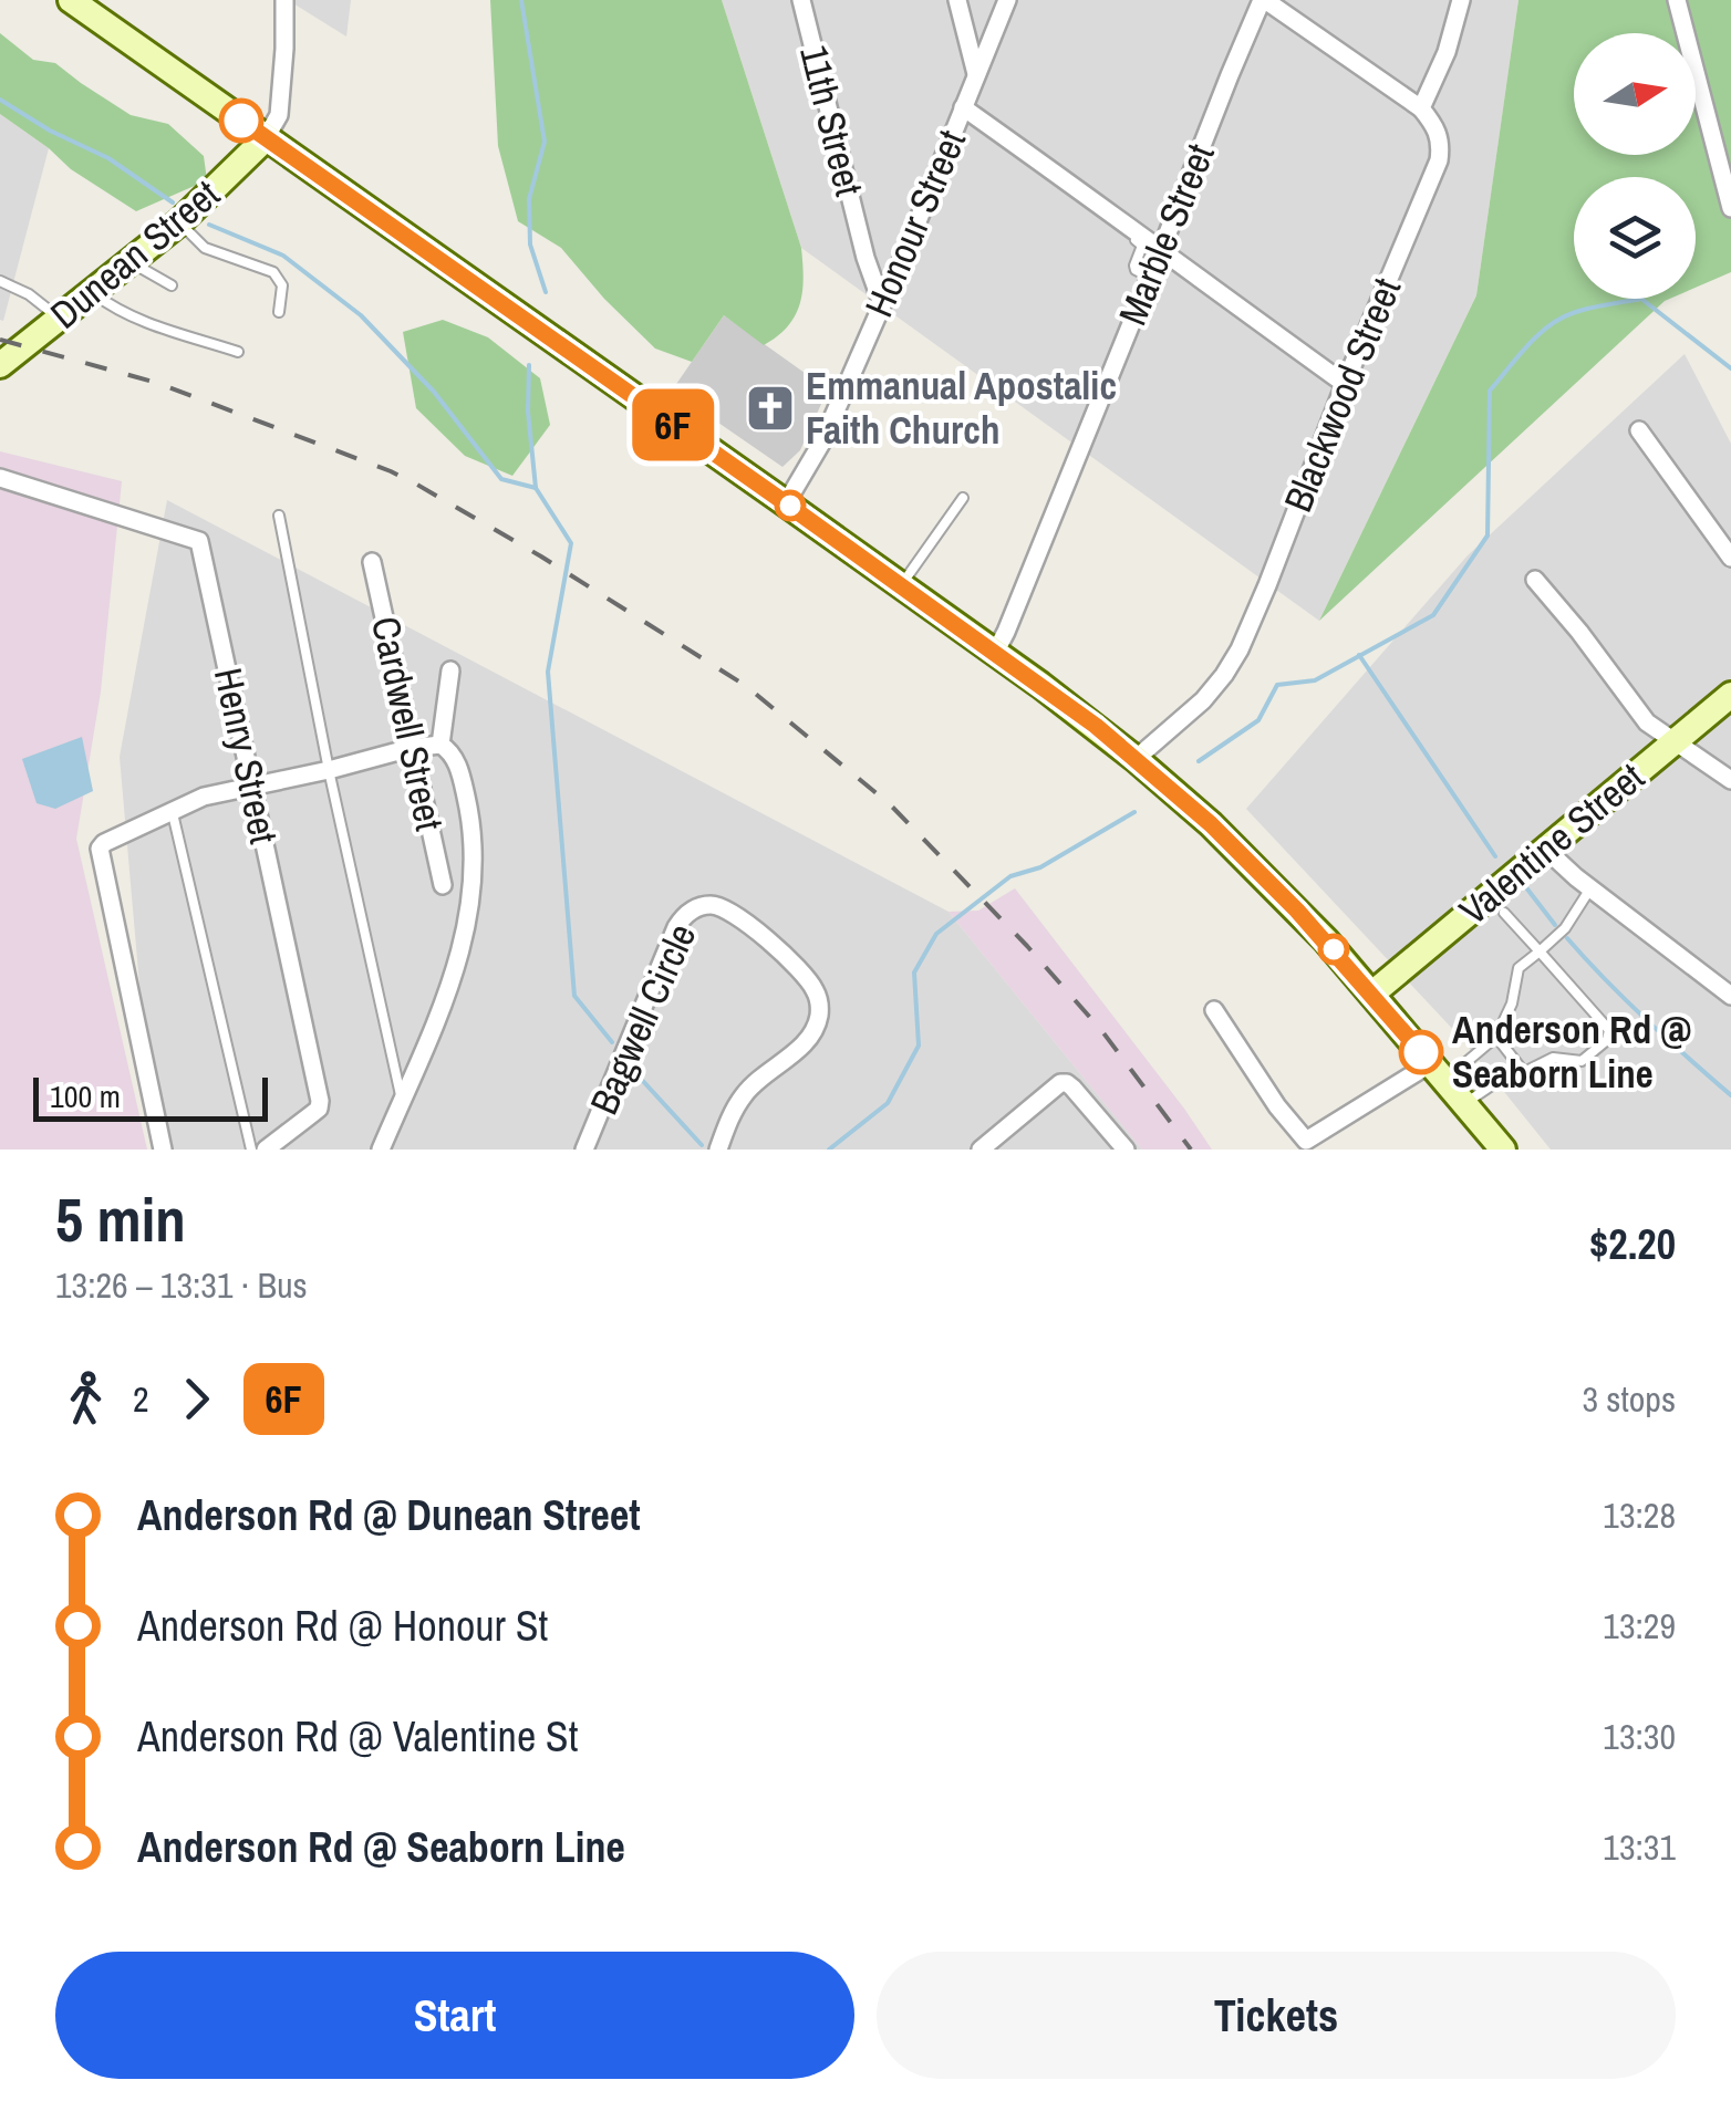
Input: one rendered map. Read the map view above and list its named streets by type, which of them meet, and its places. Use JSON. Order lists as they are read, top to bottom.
{
  "streets": {
    "main road": ["Dunean Street", "Valentine Street"],
    "street": [
      "11th Street",
      "Honour Street",
      "Marble Street",
      "Blackwood Street",
      "Cardwell Street",
      "Henry Street",
      "Bagwell Circle"
    ]
  },
  "crossings": [
    ["11th Street", "Honour Street"]
  ],
  "places": {
    "church": ["Emmanual Apostalic Faith Church"],
    "other": ["Anderson Rd @ Seaborn Line"]
  },
  "lines": ["bus line 6F"],
  "scale_bar": "100 m",
  "north": "right",
  "page": {
    "on_map": "6F",
    "scale": "100 m",
    "heading": ["5 min", "13:26 – 13:31 · Bus", "$2.20"],
    "legs": ["2", "6F", "3 stops"],
    "list": [
      {
        "name": "Anderson Rd @ Dunean Street",
        "value": "13:28"
      },
      {
        "name": "Anderson Rd @ Honour St",
        "value": "13:29"
      },
      {
        "name": "Anderson Rd @ Valentine St",
        "value": "13:30"
      },
      {
        "name": "Anderson Rd @ Seaborn Line",
        "value": "13:31"
      }
    ],
    "buttons": ["Start", "Tickets"]
  }
}
